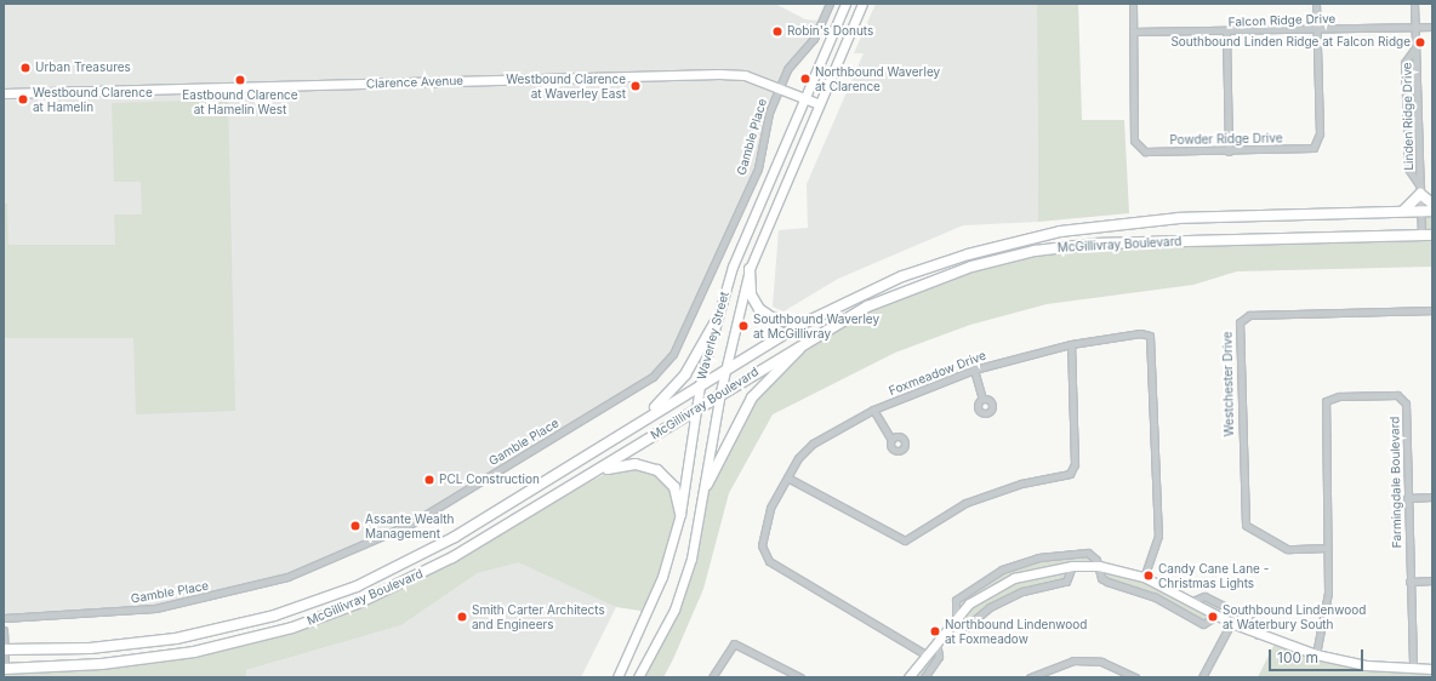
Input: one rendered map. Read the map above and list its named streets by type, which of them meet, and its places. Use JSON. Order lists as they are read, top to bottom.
{
  "streets": {
    "main road": ["Clarence Avenue", "McGillivray Boulevard", "Waverley Street"],
    "street": [
      "Falcon Ridge Drive",
      "Linden Ridge Drive",
      "Gamble Place",
      "Powder Ridge Drive",
      "Foxmeadow Drive",
      "Westchester Drive",
      "Farmingdale Boulevard"
    ]
  },
  "crossings": [
    ["Falcon Ridge Drive", "Linden Ridge Drive"],
    ["Falcon Ridge Drive", "Powder Ridge Drive"],
    ["Clarence Avenue", "Gamble Place"],
    ["Clarence Avenue", "Waverley Street"],
    ["Linden Ridge Drive", "McGillivray Boulevard"],
    ["McGillivray Boulevard", "Waverley Street"],
    ["Westchester Drive", "Farmingdale Boulevard"]
  ],
  "places": [
    "Robin's Donuts",
    "Southbound Linden Ridge at Falcon Ridge",
    "Urban Treasures",
    "Northbound Waverley at Clarence",
    "Eastbound Clarence at Hamelin West",
    "Westbound Clarence at Waverley East",
    "Westbound Clarence at Hamelin",
    "Southbound Waverley at McGillivray",
    "PCL Construction",
    "Assante Wealth Management",
    "Candy Cane Lane - Christmas Lights",
    "Smith Carter Architects and Engineers",
    "Southbound Lindenwood at Waterbury South",
    "Northbound Lindenwood at Foxmeadow"
  ],
  "scale_bar": "100 m"
}
